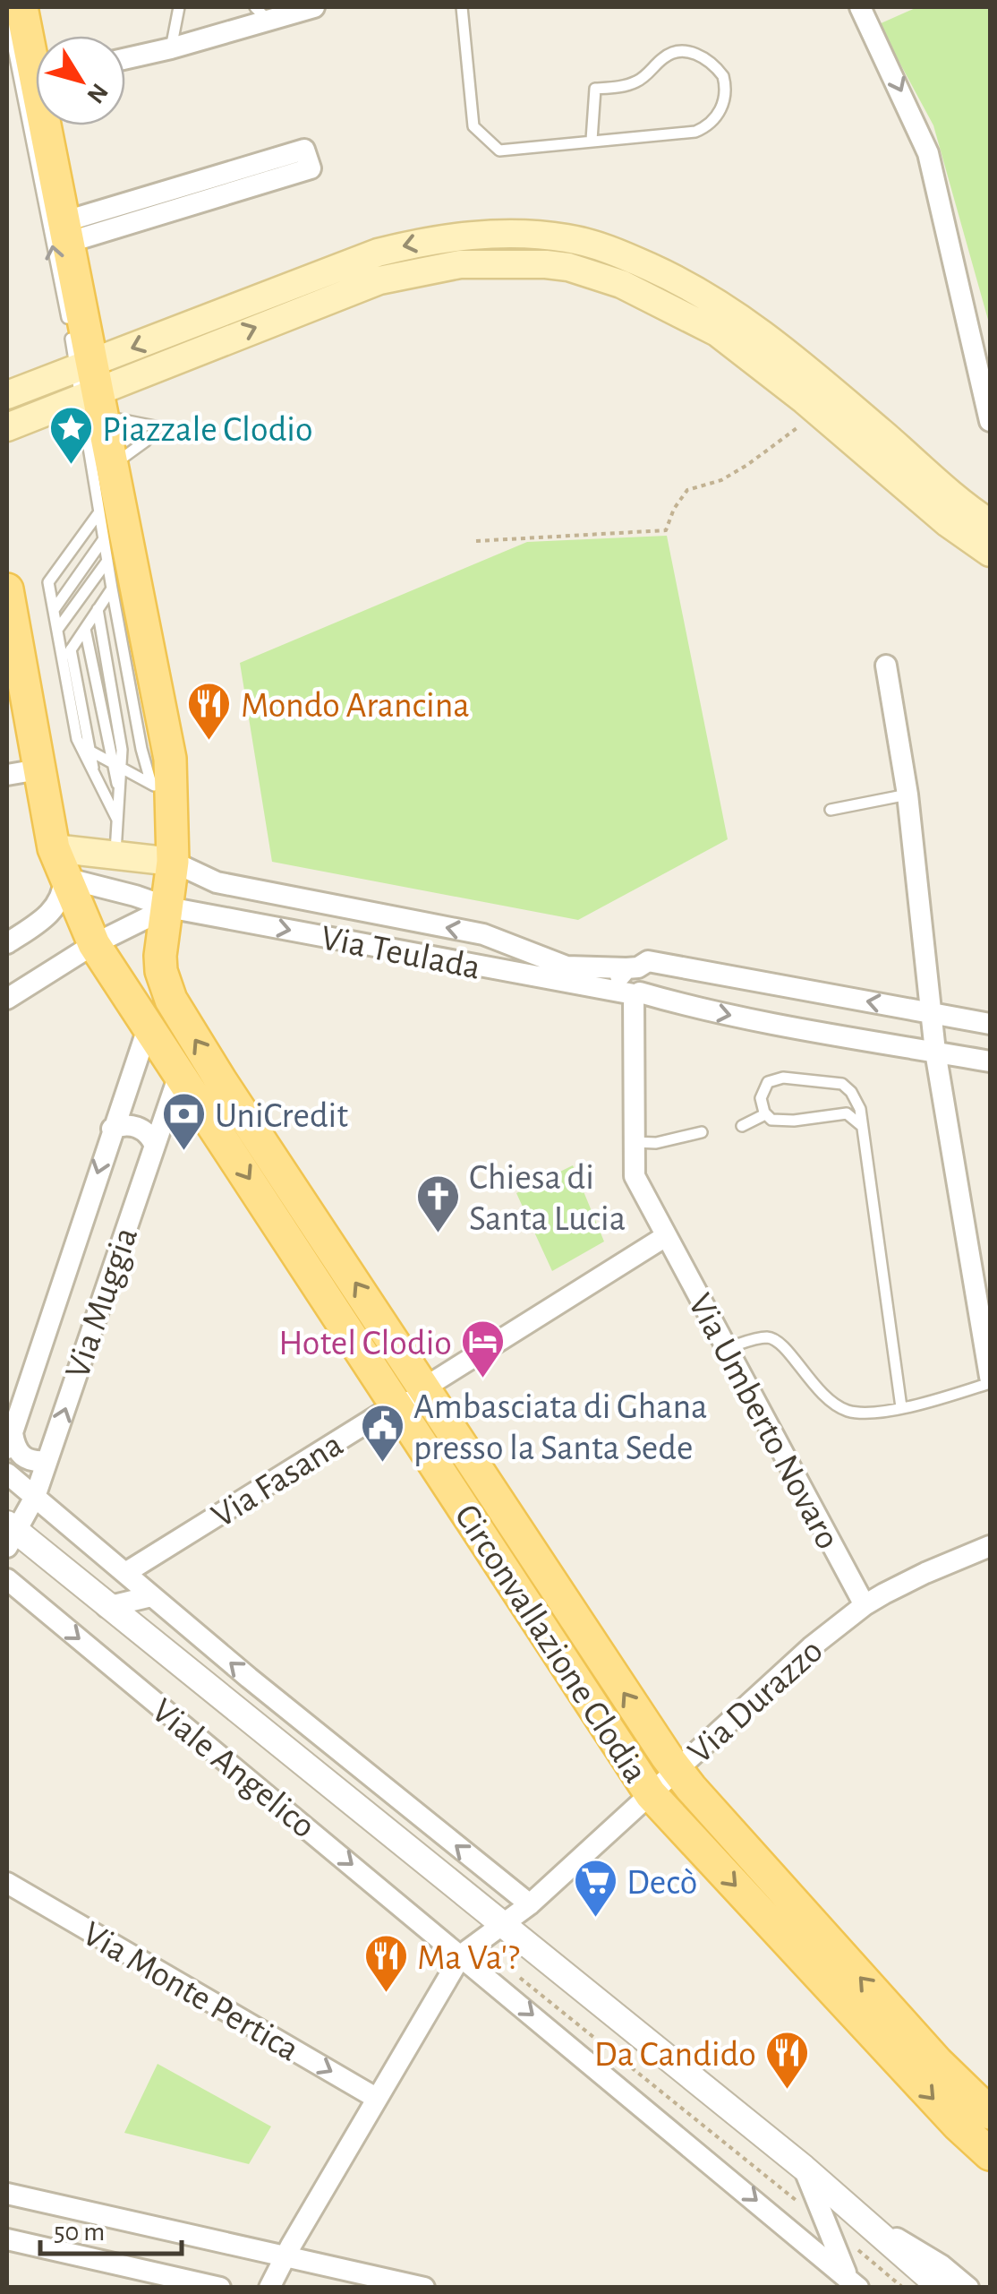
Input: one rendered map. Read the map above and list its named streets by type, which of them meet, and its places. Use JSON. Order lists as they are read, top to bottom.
{
  "streets": {
    "main road": ["Circonvallazione Clodia"],
    "street": [
      "Via Teulada",
      "Via Muggia",
      "Via Umberto Novaro",
      "Via Fasana",
      "Via Durazzo",
      "Viale Angelico",
      "Via Monte Pertica"
    ]
  },
  "crossings": [
    ["Via Teulada", "Via Umberto Novaro"],
    ["Via Teulada", "Circonvallazione Clodia"],
    ["Via Muggia", "Circonvallazione Clodia"],
    ["Via Muggia", "Viale Angelico"],
    ["Via Umberto Novaro", "Via Fasana"],
    ["Via Umberto Novaro", "Via Durazzo"],
    ["Via Fasana", "Circonvallazione Clodia"],
    ["Circonvallazione Clodia", "Via Durazzo"],
    ["Via Durazzo", "Viale Angelico"]
  ],
  "one_way": ["Via Monte Pertica"],
  "places": {
    "place": ["Piazzale Clodio"],
    "restaurant": ["Mondo Arancina", "Ma Va'?", "Da Candido"],
    "bank": ["UniCredit"],
    "church": ["Chiesa di Santa Lucia"],
    "hotel": ["Hotel Clodio"],
    "public building": ["Ambasciata di Ghana presso la Santa Sede"],
    "supermarket": ["Decò"]
  },
  "scale_bar": "50 m",
  "north": "bottom right"
}
